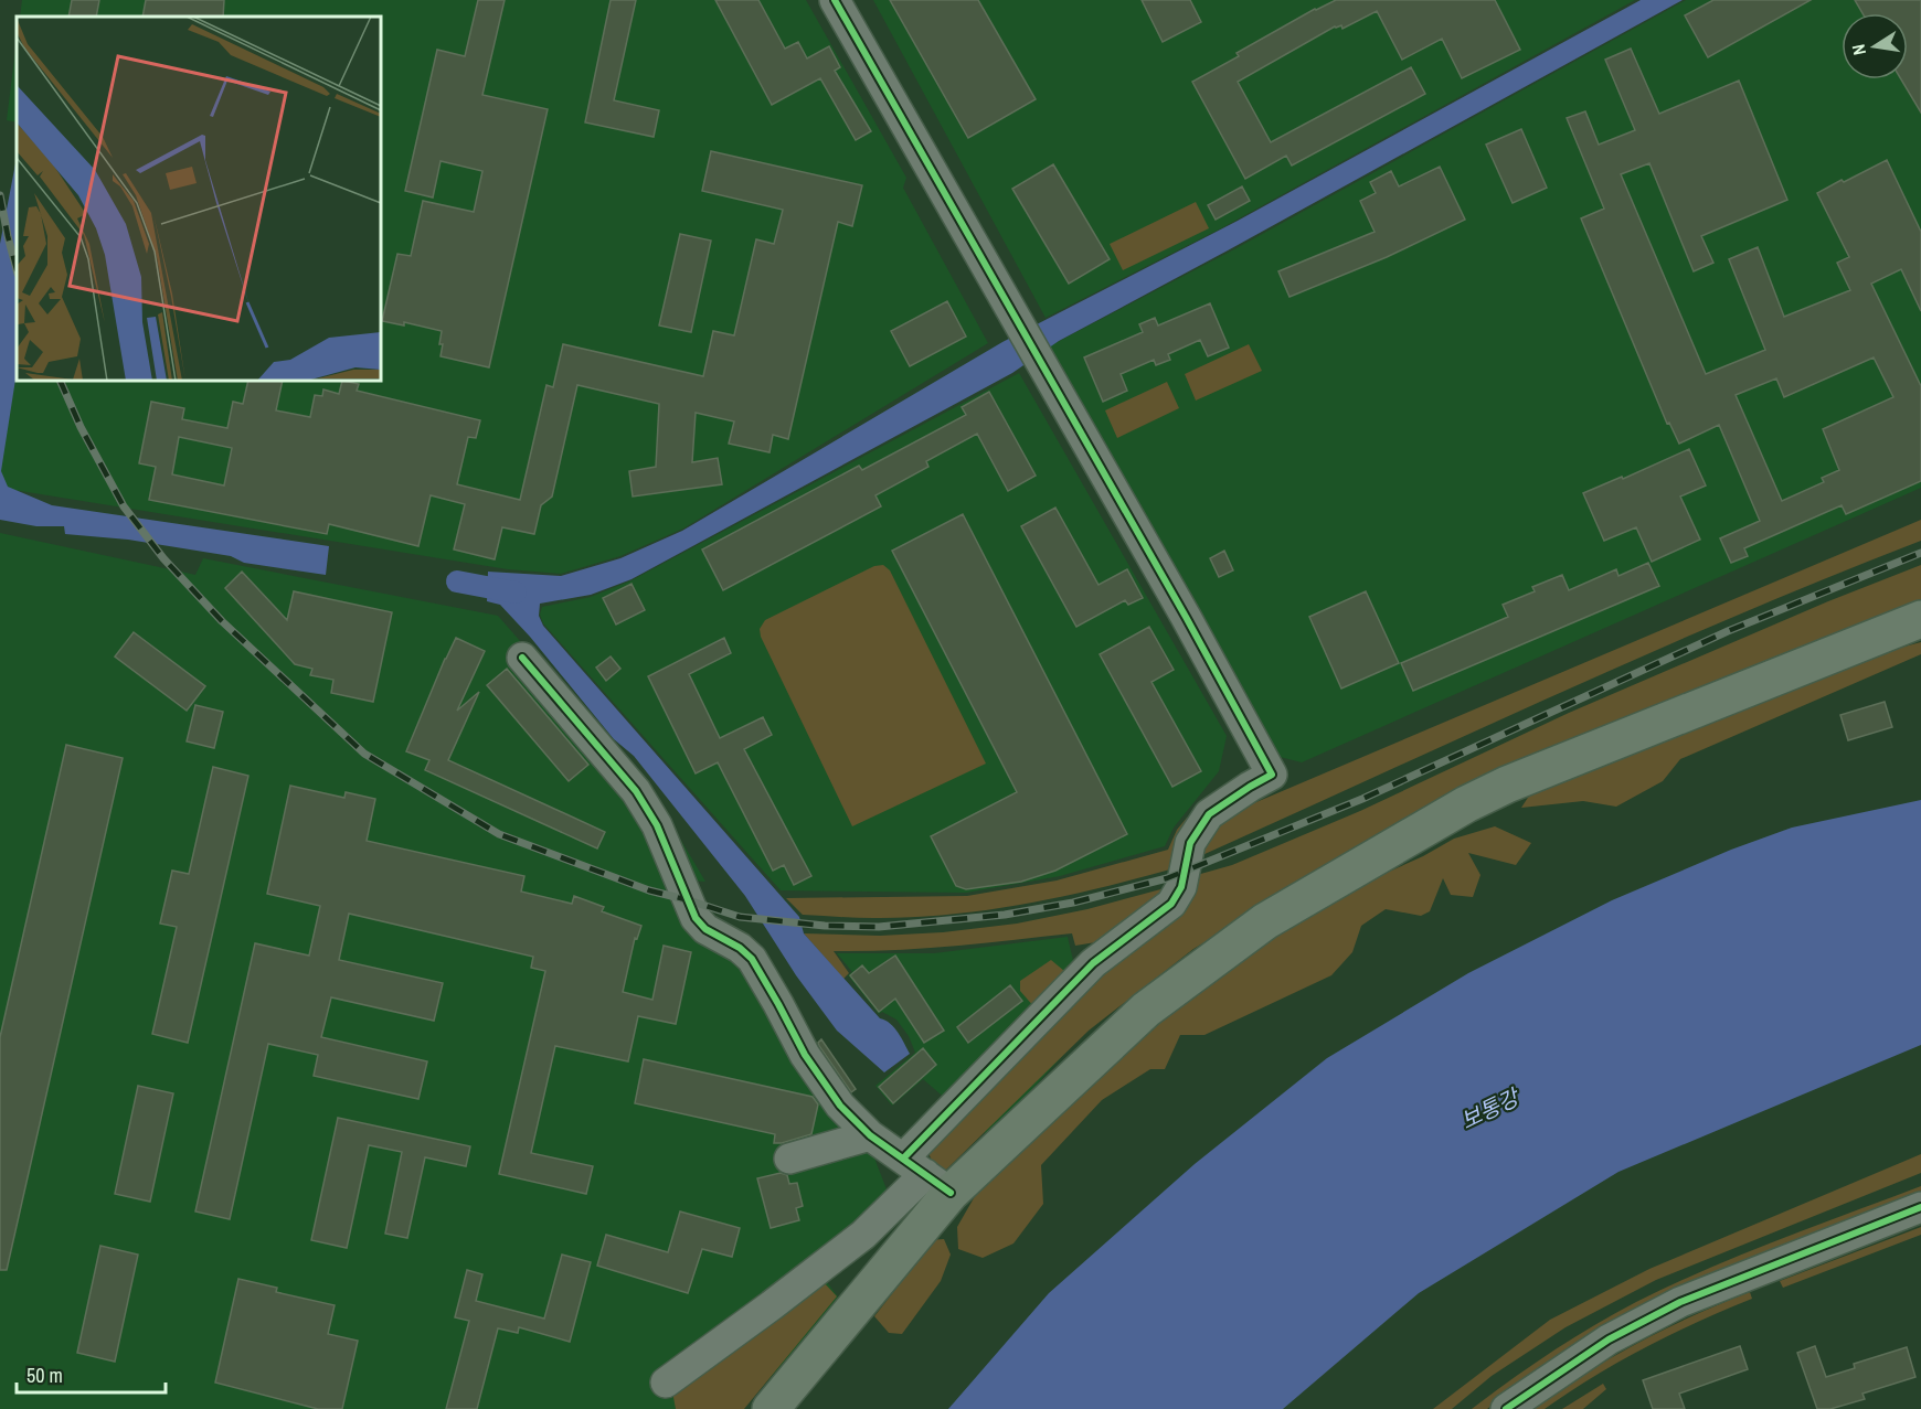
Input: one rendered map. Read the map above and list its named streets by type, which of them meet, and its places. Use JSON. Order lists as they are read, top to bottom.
{
  "water": ["보통강"],
  "scale_bar": "50 m",
  "north": "left"
}
